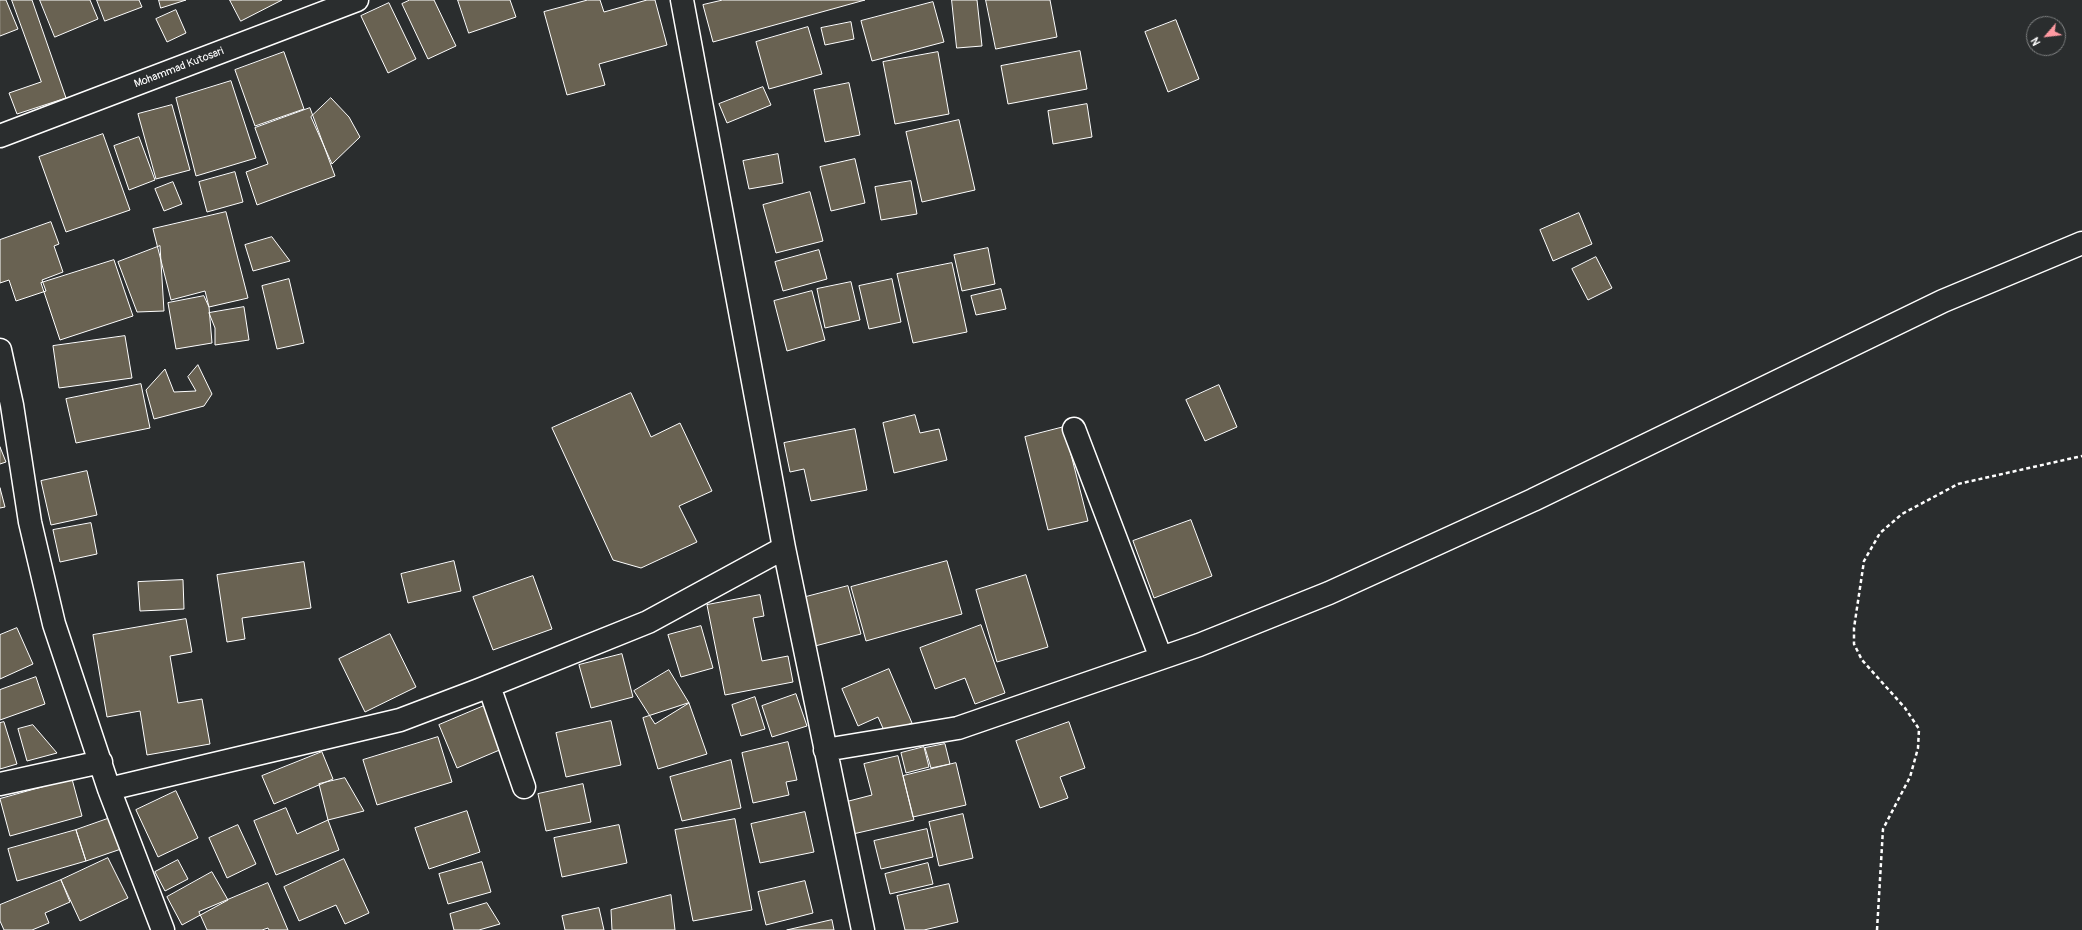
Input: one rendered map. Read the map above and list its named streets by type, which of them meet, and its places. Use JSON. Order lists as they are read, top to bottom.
{
  "streets": {
    "street": ["Mohammad Kutosari"]
  },
  "north": "bottom left"
}
